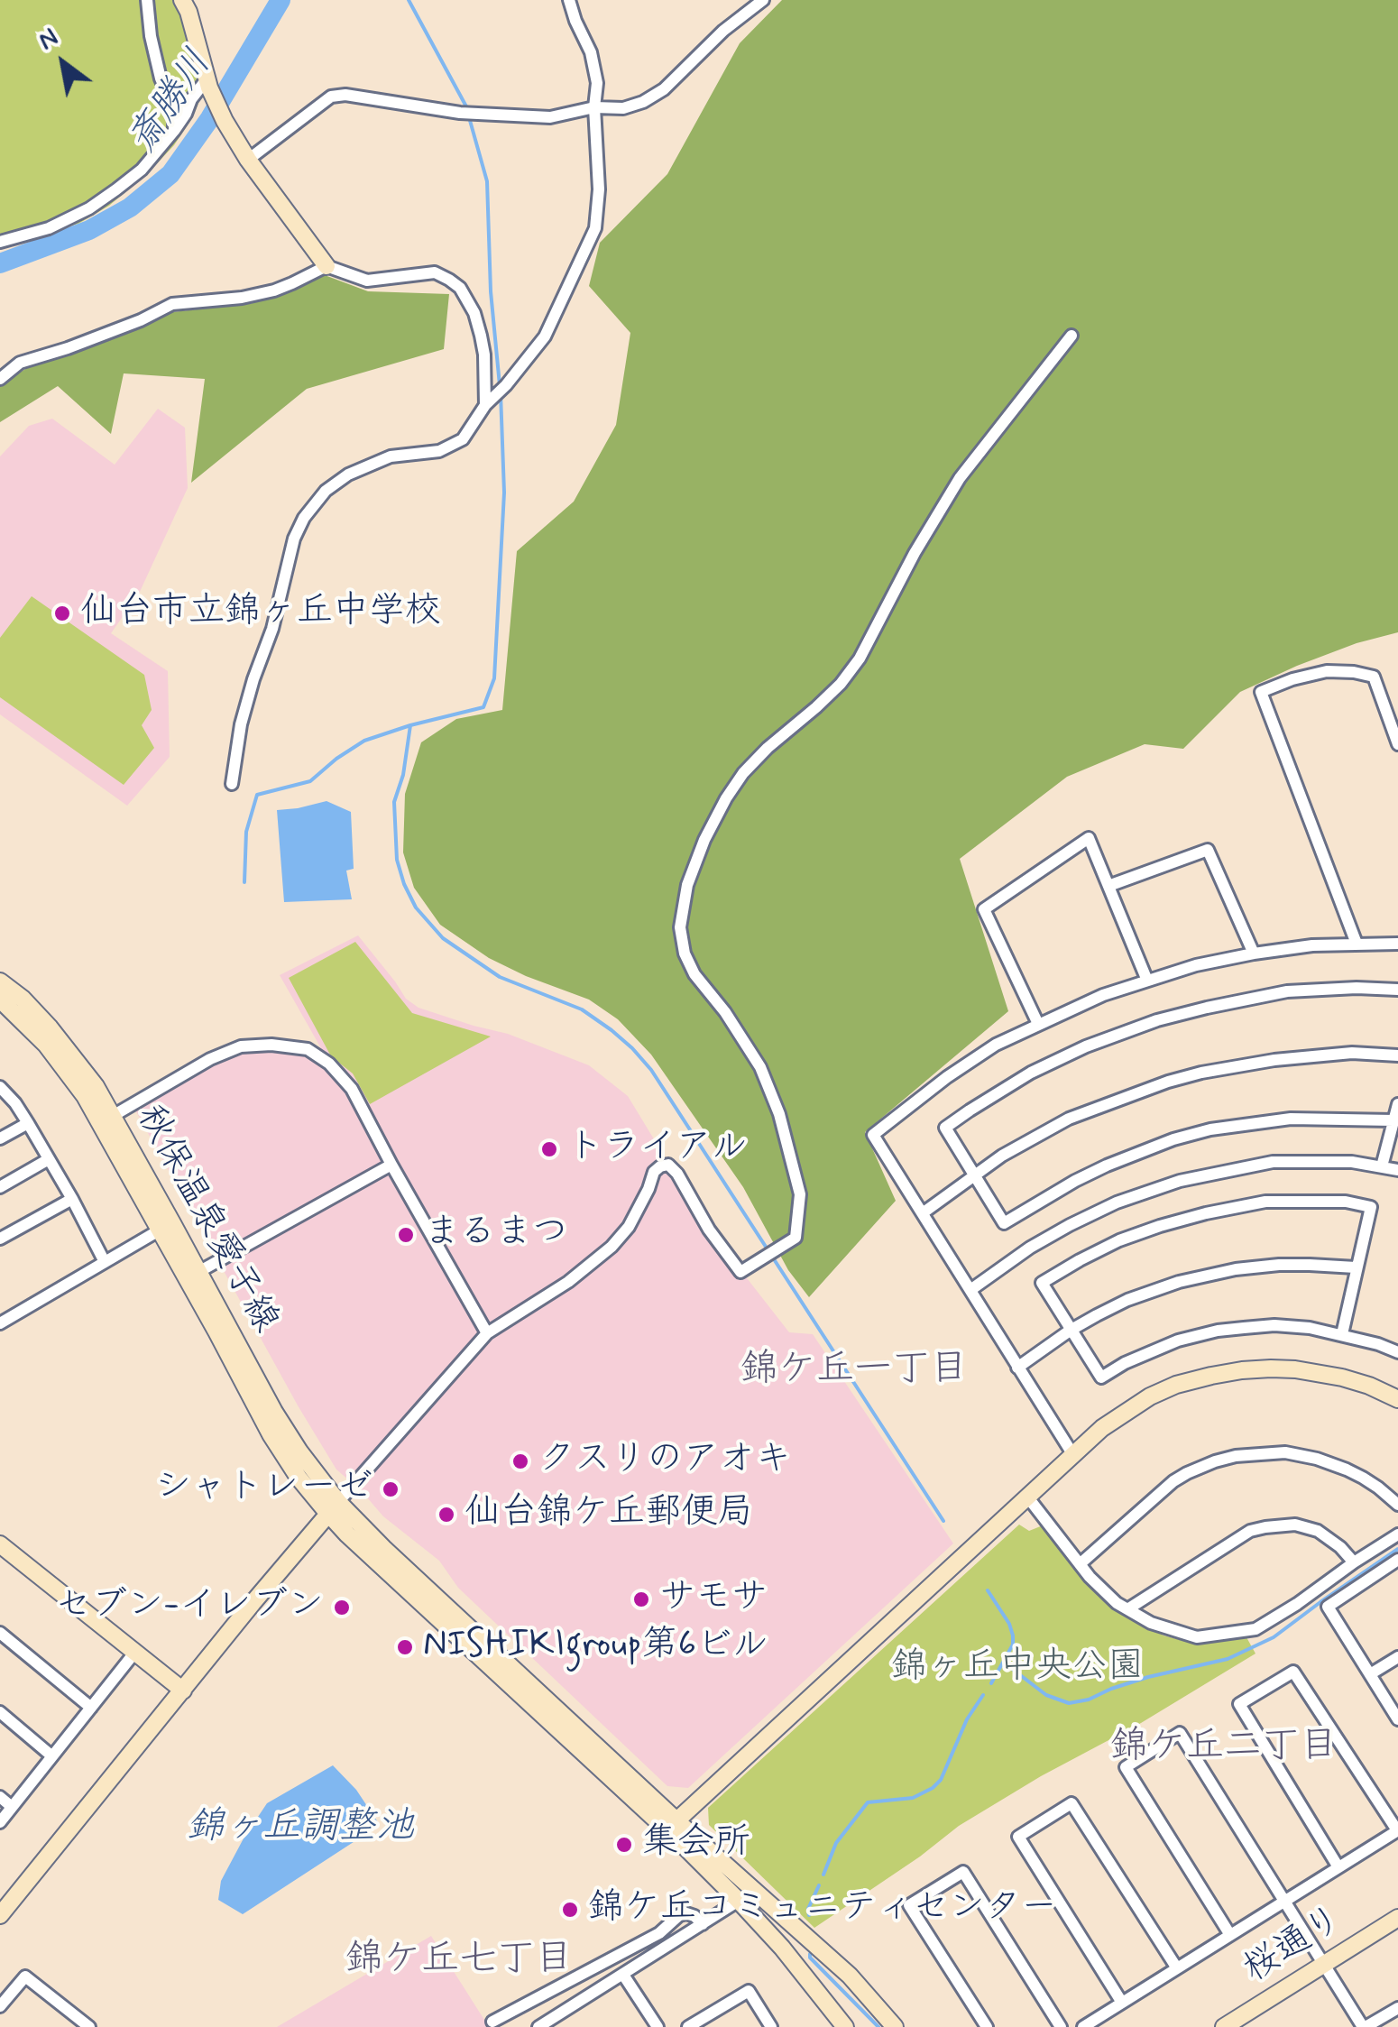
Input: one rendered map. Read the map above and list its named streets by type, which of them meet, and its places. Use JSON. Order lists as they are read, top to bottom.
{
  "streets": {
    "street": ["秋保温泉愛子線", "桜通り"]
  },
  "districts": ["錦ケ丘一丁目", "錦ケ丘二丁目", "錦ケ丘七丁目"],
  "water": ["斎勝川", "錦ヶ丘調整池"],
  "parks": ["錦ヶ丘中央公園"],
  "places": [
    "仙台市立錦ヶ丘中学校",
    "トライアル",
    "まるまつ",
    "クスリのアオキ",
    "シャトレーゼ",
    "仙台錦ケ丘郵便局",
    "サモサ",
    "セブン-イレブン",
    "NISHIKIgroup第6ビル",
    "集会所",
    "錦ケ丘コミュニティセンター"
  ],
  "north": "top left"
}
